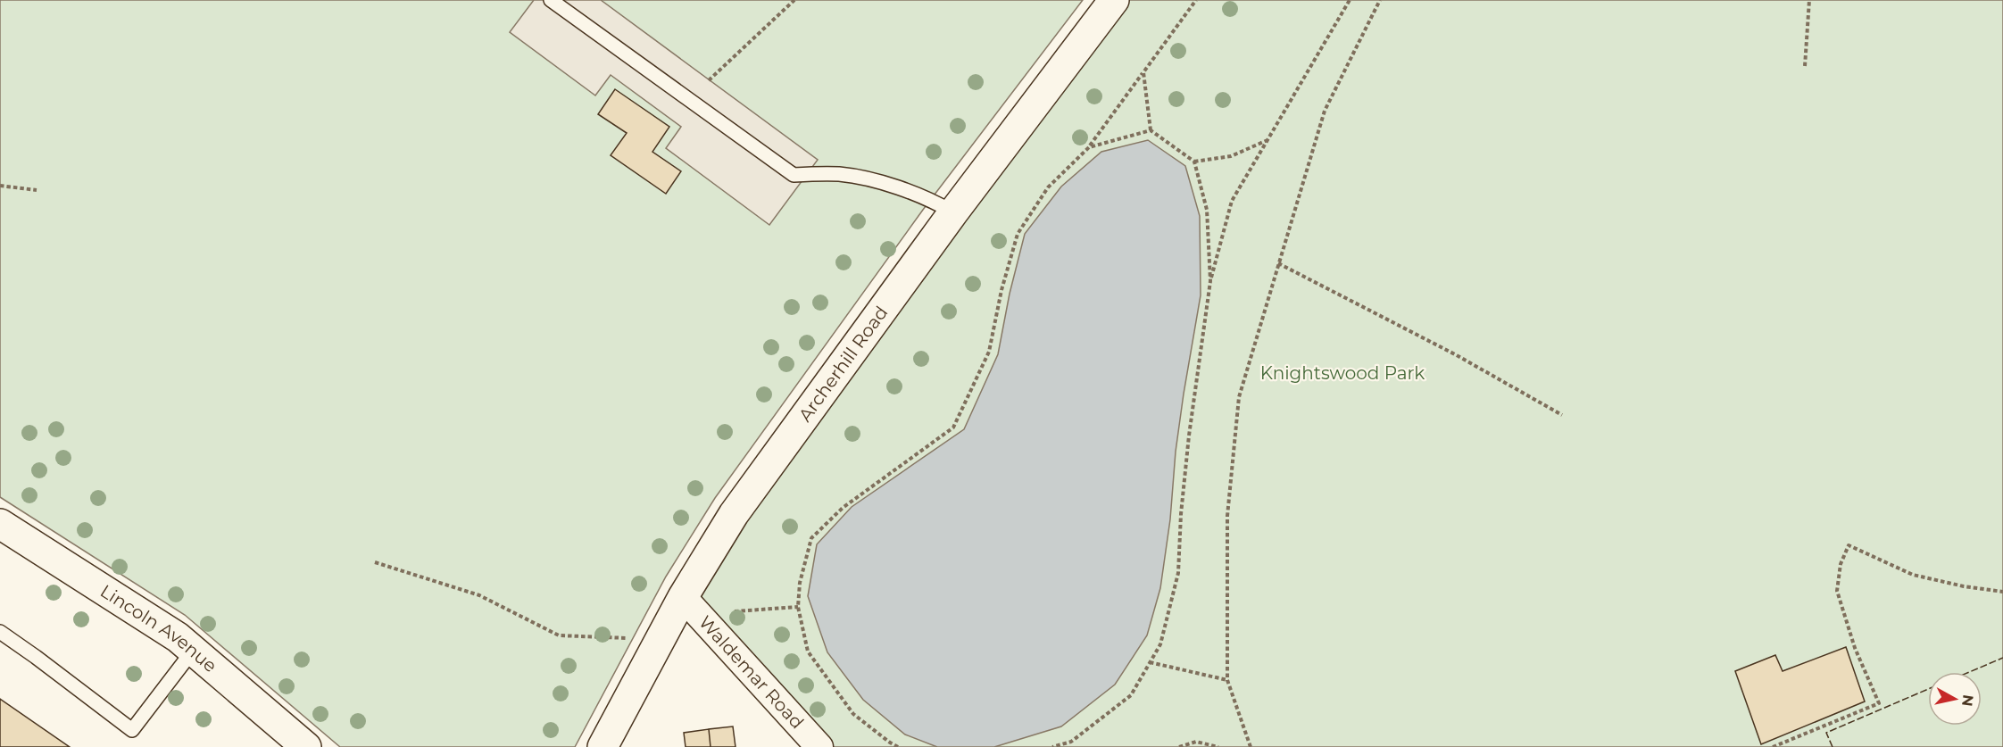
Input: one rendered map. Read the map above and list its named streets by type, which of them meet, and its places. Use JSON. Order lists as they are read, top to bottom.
{
  "streets": {
    "street": ["Archerhill Road", "Lincoln Avenue", "Waldemar Road"]
  },
  "crossings": [
    ["Archerhill Road", "Waldemar Road"]
  ],
  "parks": ["Knightswood Park"],
  "north": "right"
}
